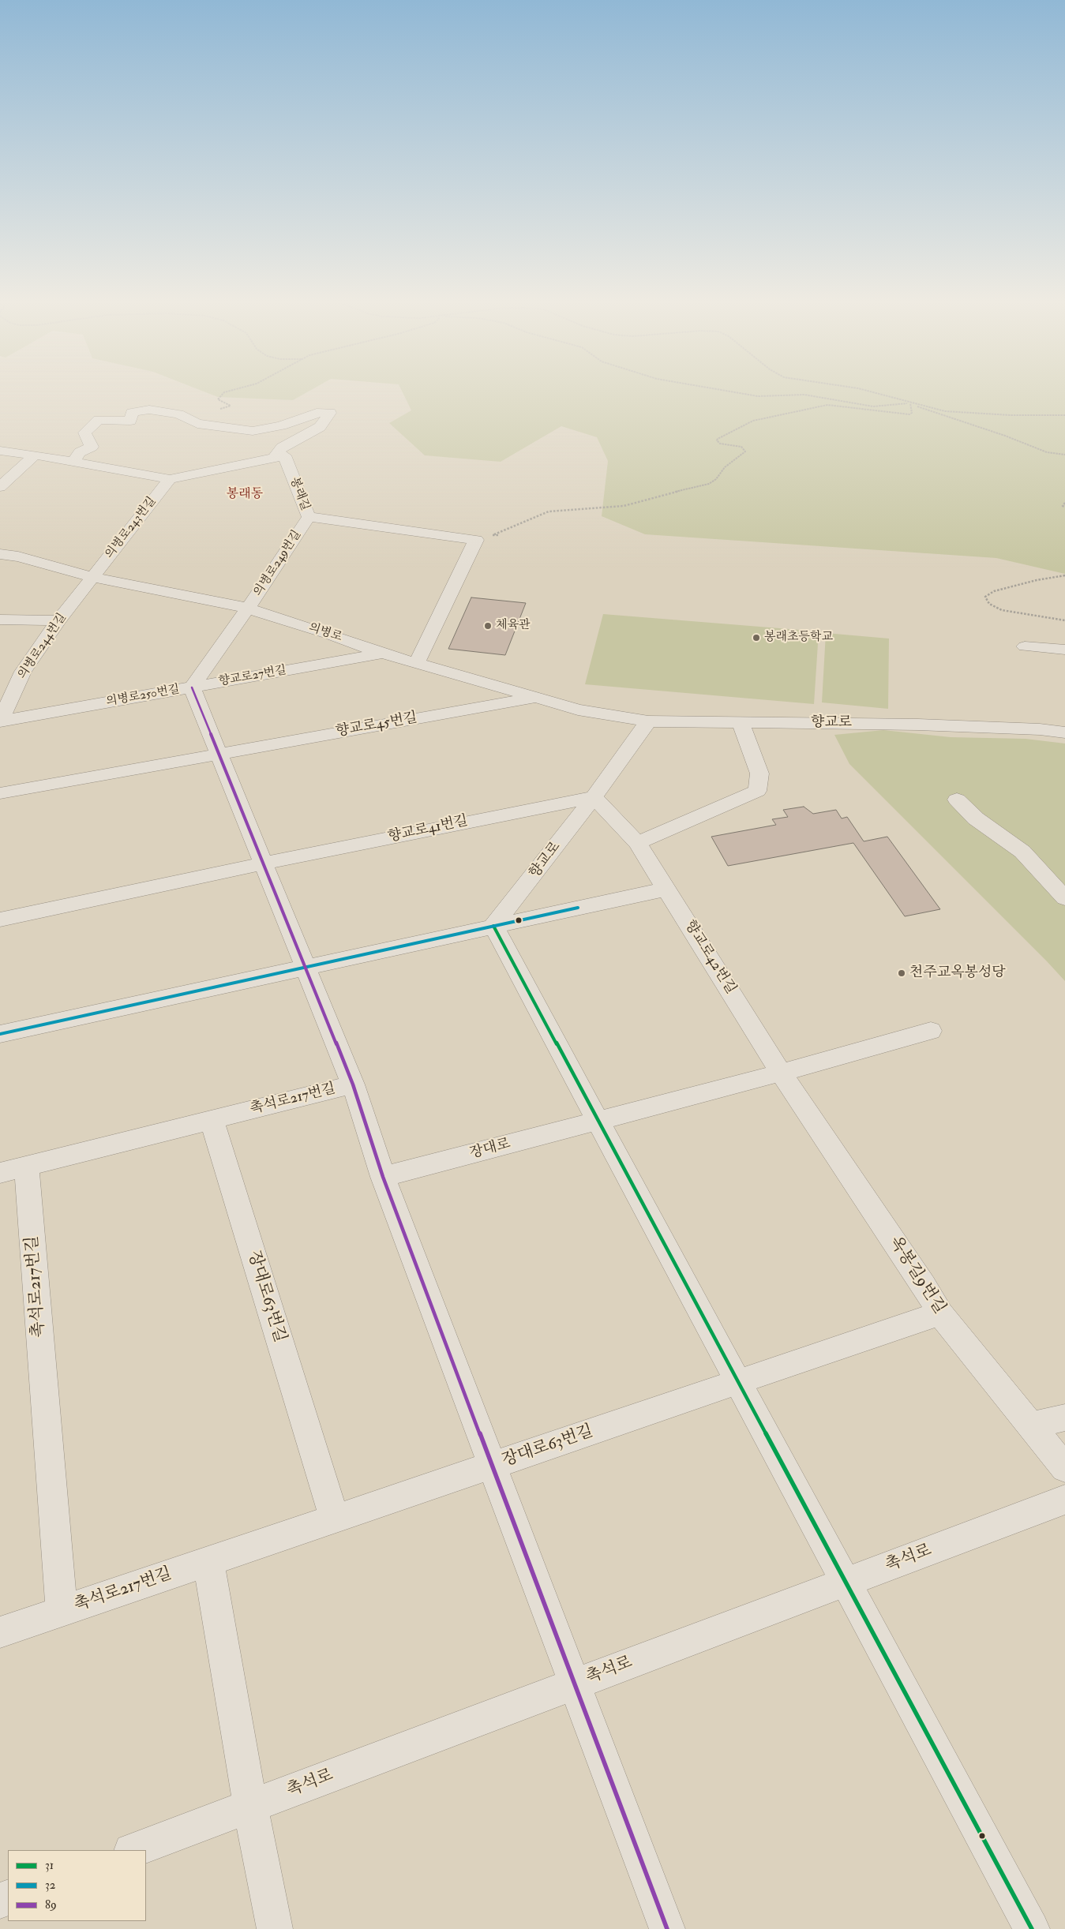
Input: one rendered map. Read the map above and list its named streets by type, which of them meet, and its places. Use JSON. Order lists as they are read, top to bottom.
{
  "streets": {
    "street": [
      "봉래길",
      "의병로243번길",
      "의병로249번길",
      "의병로",
      "의병로244번길",
      "향교로27번길",
      "의병로250번길",
      "향교로",
      "향교로45번길",
      "향교로41번길",
      "향교로42번길",
      "촉석로217번길",
      "장대로",
      "옥봉길9번길",
      "장대로63번길",
      "촉석로"
    ]
  },
  "crossings": [
    ["봉래길", "의병로249번길"],
    ["봉래길", "의병로"],
    ["의병로243번길", "의병로"],
    ["의병로243번길", "의병로244번길"],
    ["의병로249번길", "의병로"],
    ["의병로249번길", "의병로250번길"],
    ["의병로", "의병로244번길"],
    ["의병로", "향교로27번길"],
    ["의병로", "의병로250번길"],
    ["의병로", "향교로"],
    ["의병로", "향교로45번길"],
    ["의병로244번길", "의병로250번길"],
    ["향교로27번길", "의병로250번길"],
    ["향교로", "향교로41번길"],
    ["향교로", "향교로42번길"],
    ["향교로41번길", "향교로42번길"],
    ["향교로42번길", "장대로"],
    ["향교로42번길", "옥봉길9번길"],
    ["촉석로217번길", "장대로63번길"],
    ["장대로", "옥봉길9번길"],
    ["옥봉길9번길", "장대로63번길"]
  ],
  "districts": ["봉래동"],
  "places": ["체육관", "봉래초등학교", "천주교옥봉성당"],
  "lines": ["transit line 89", "transit line 32", "transit line 31"],
  "legend": ["31", "32", "89"]
}
